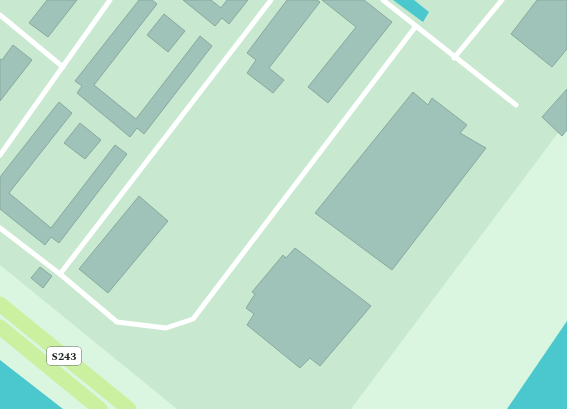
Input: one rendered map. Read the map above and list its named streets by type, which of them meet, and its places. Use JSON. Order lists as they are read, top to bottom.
{
  "streets": {
    "main road": ["S243"]
  }
}
